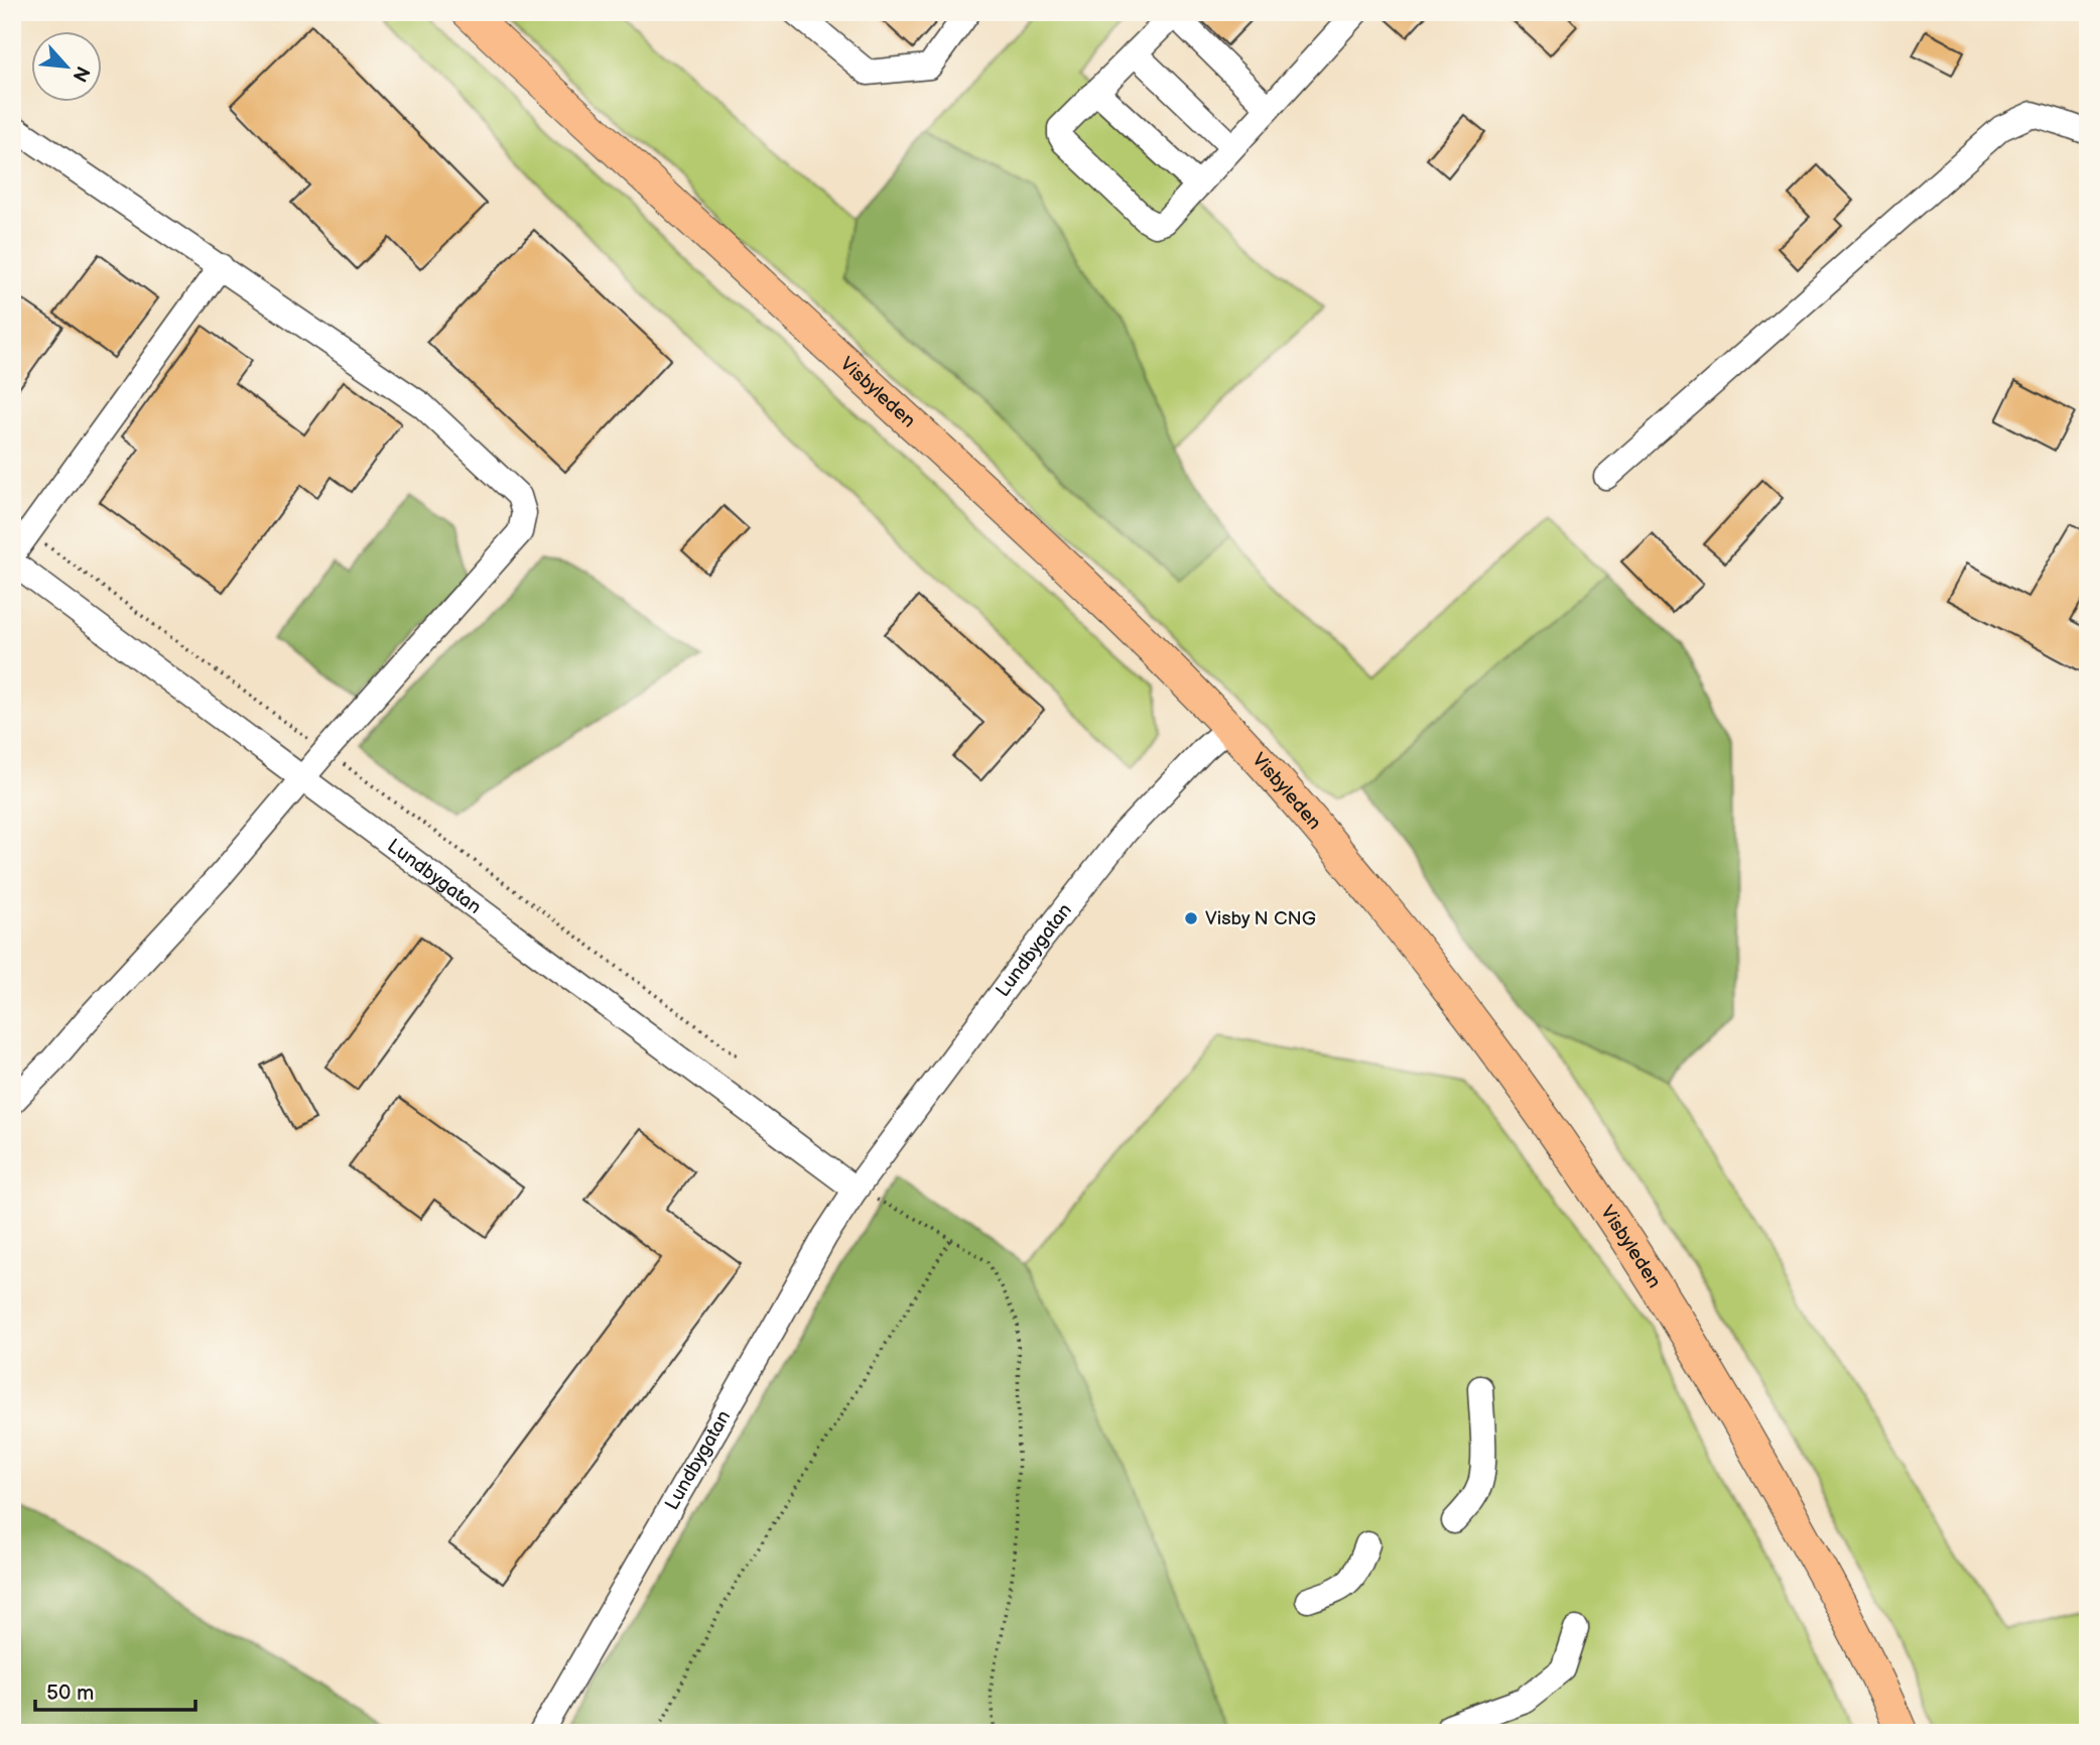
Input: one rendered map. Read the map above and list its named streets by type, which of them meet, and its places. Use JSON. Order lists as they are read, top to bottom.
{
  "streets": {
    "main road": ["Visbyleden"],
    "street": ["Lundbygatan"]
  },
  "crossings": [
    ["Visbyleden", "Lundbygatan"]
  ],
  "places": ["Visby N CNG"],
  "scale_bar": "50 m",
  "north": "bottom right"
}
